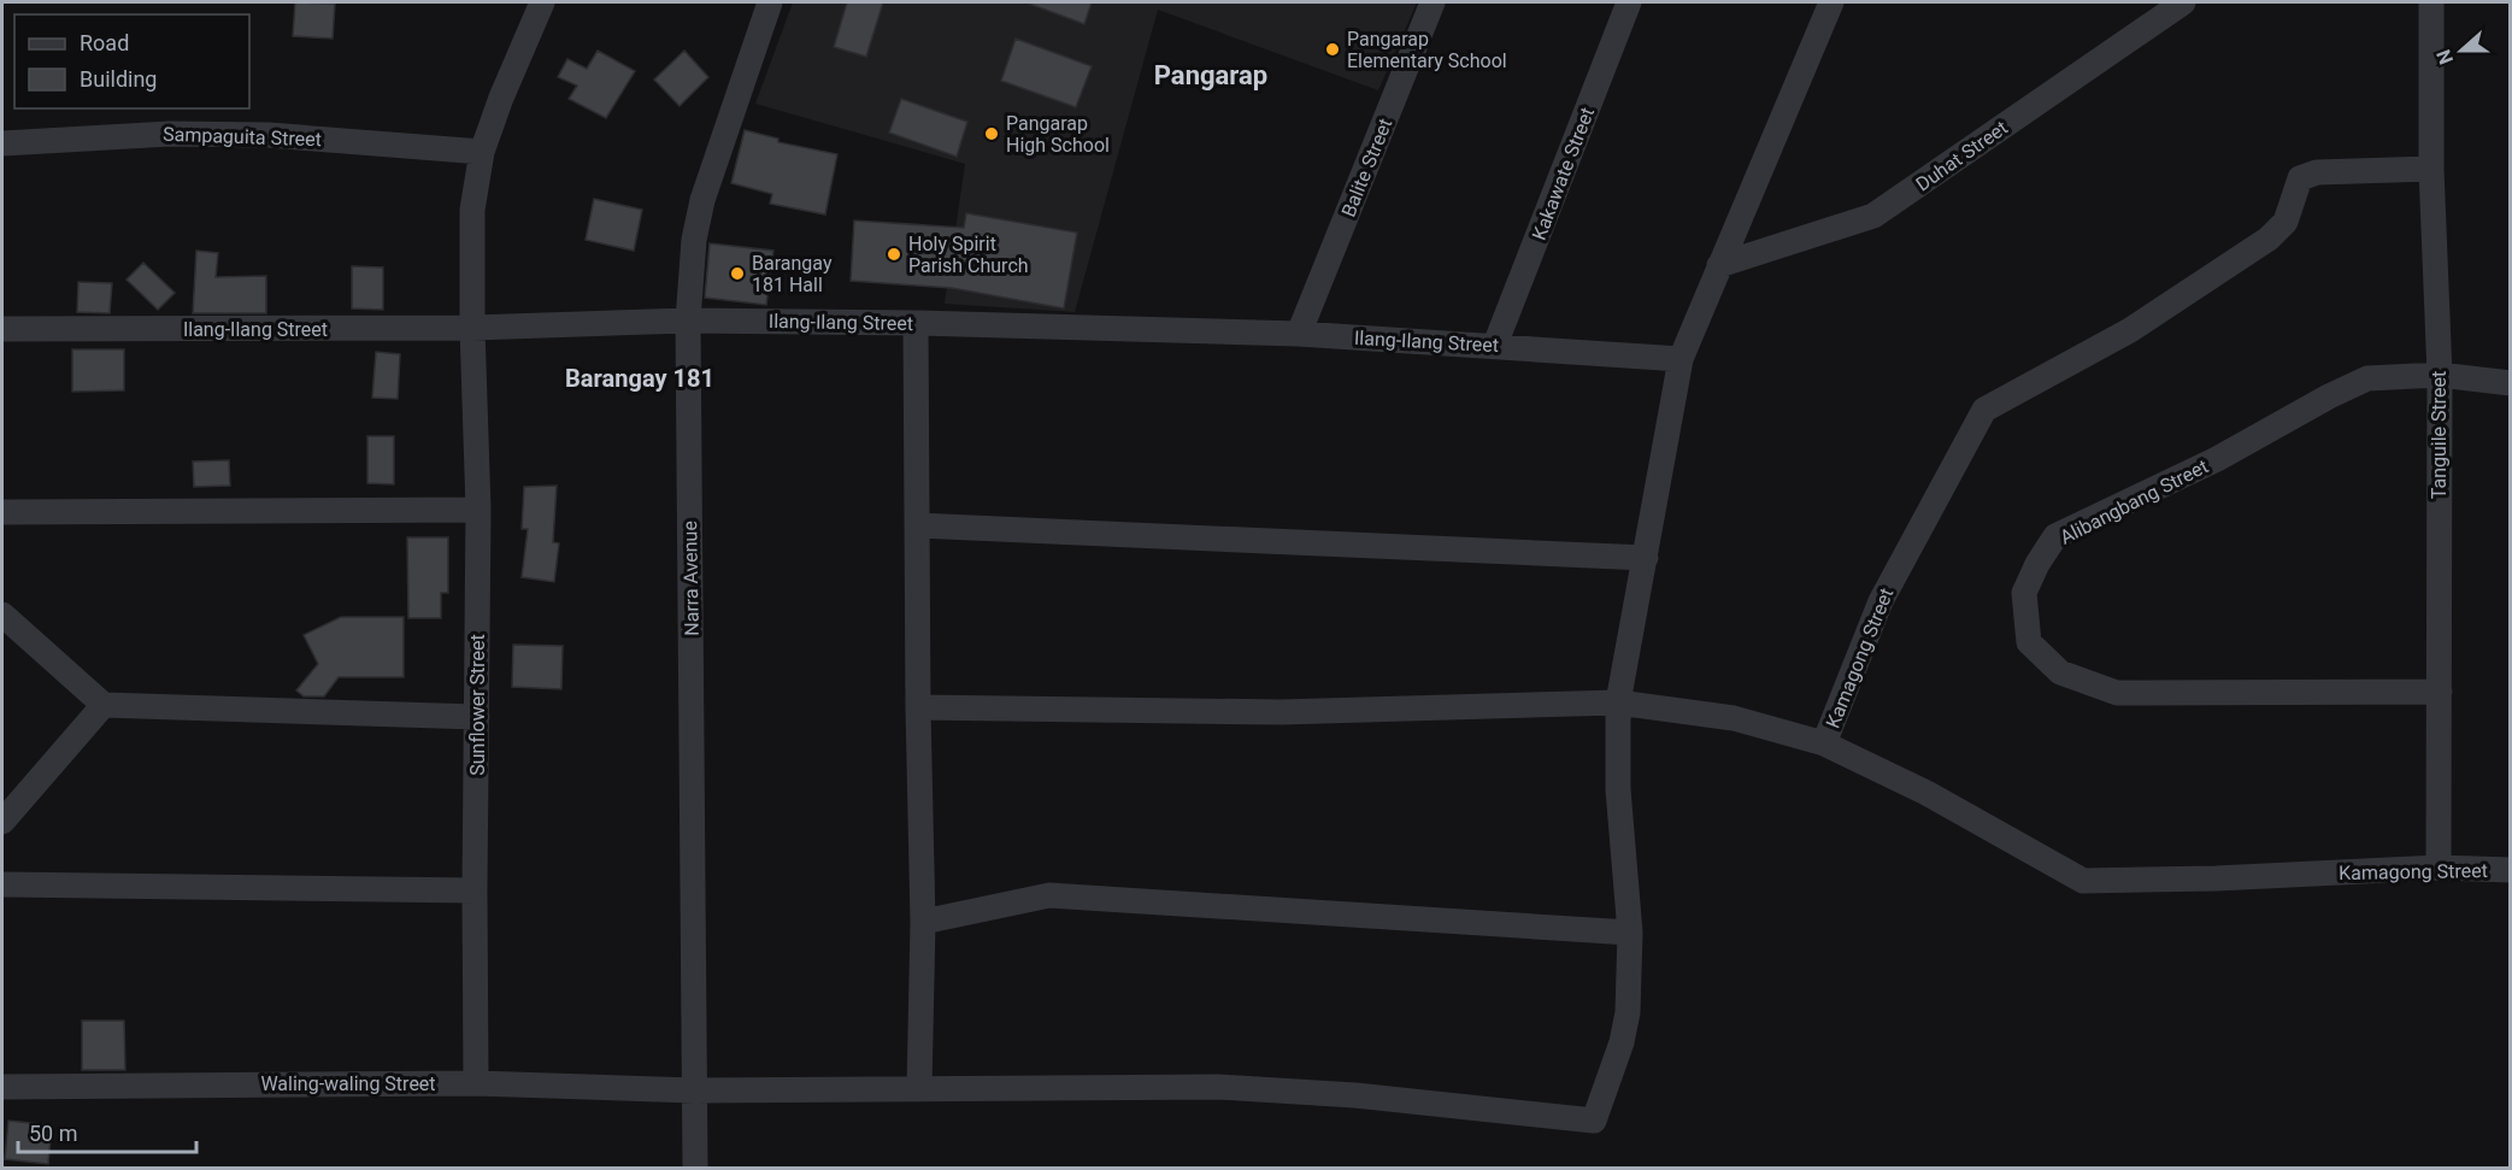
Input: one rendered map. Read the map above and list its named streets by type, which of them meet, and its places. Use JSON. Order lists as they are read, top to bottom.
{
  "streets": {
    "street": [
      "Sampaguita Street",
      "Duhat Street",
      "Balite Street",
      "Kakawate Street",
      "Ilang-Ilang Street",
      "Tanguile Street",
      "Alibangbang Street",
      "Narra Avenue",
      "Kamagong Street",
      "Sunflower Street",
      "Waling-waling Street"
    ]
  },
  "crossings": [
    ["Sampaguita Street", "Sunflower Street"],
    ["Balite Street", "Ilang-Ilang Street"],
    ["Kakawate Street", "Ilang-Ilang Street"],
    ["Ilang-Ilang Street", "Narra Avenue"],
    ["Ilang-Ilang Street", "Sunflower Street"],
    ["Tanguile Street", "Alibangbang Street"],
    ["Tanguile Street", "Kamagong Street"],
    ["Narra Avenue", "Waling-waling Street"],
    ["Sunflower Street", "Waling-waling Street"]
  ],
  "districts": ["Pangarap", "Barangay 181"],
  "places": [
    "Pangarap Elementary School",
    "Pangarap High School",
    "Holy Spirit Parish Church",
    "Barangay 181 Hall"
  ],
  "legend": ["Road", "Building"],
  "scale_bar": "50 m",
  "north": "left"
}
